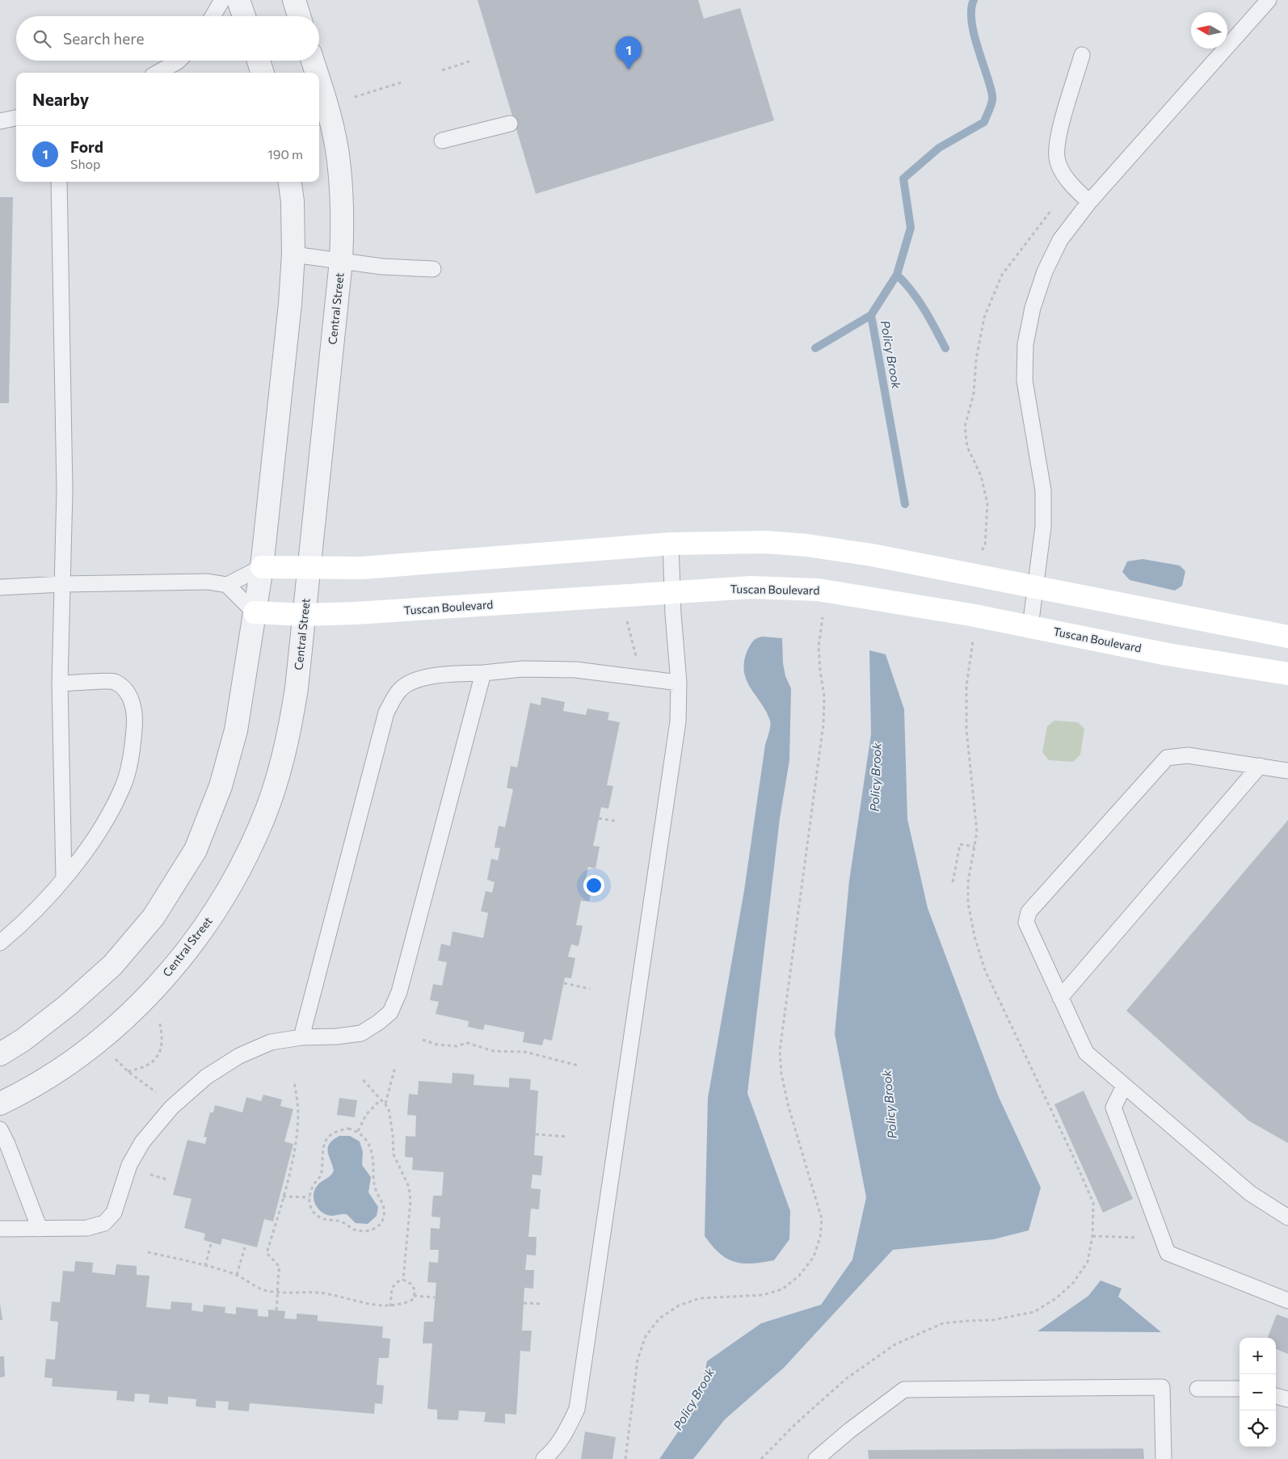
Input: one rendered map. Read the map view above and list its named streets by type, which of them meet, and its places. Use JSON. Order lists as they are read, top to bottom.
{
  "streets": {
    "main road": ["Tuscan Boulevard"],
    "street": ["Central Street"]
  },
  "crossings": [
    ["Central Street", "Tuscan Boulevard"]
  ],
  "water": ["Policy Brook"],
  "north": "left",
  "page": {
    "search": "Search here",
    "pins": "1",
    "heading": "Nearby",
    "list": [
      {
        "mark": "1",
        "name": "Ford",
        "note": "Shop",
        "value": "190 m"
      }
    ],
    "map_buttons": ["+", "−"]
  }
}
